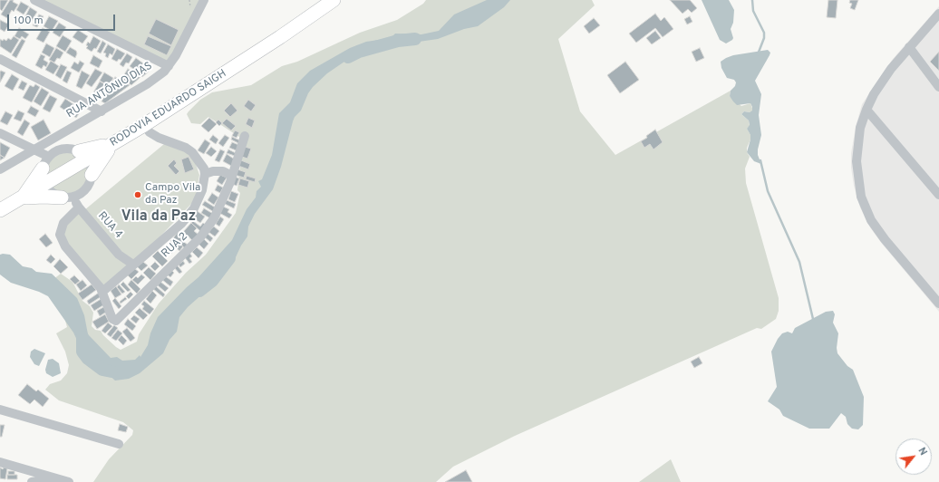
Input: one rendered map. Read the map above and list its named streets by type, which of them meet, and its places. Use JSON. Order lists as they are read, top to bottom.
{
  "streets": {
    "highway": ["RODOVIA EDUARDO SAIGH"],
    "street": ["RUA ANTÔNIO DIAS", "RUA 4", "RUA 2"]
  },
  "districts": ["Vila da Paz"],
  "places": ["Campo Vila da Paz"],
  "scale_bar": "100 m",
  "north": "top right"
}
